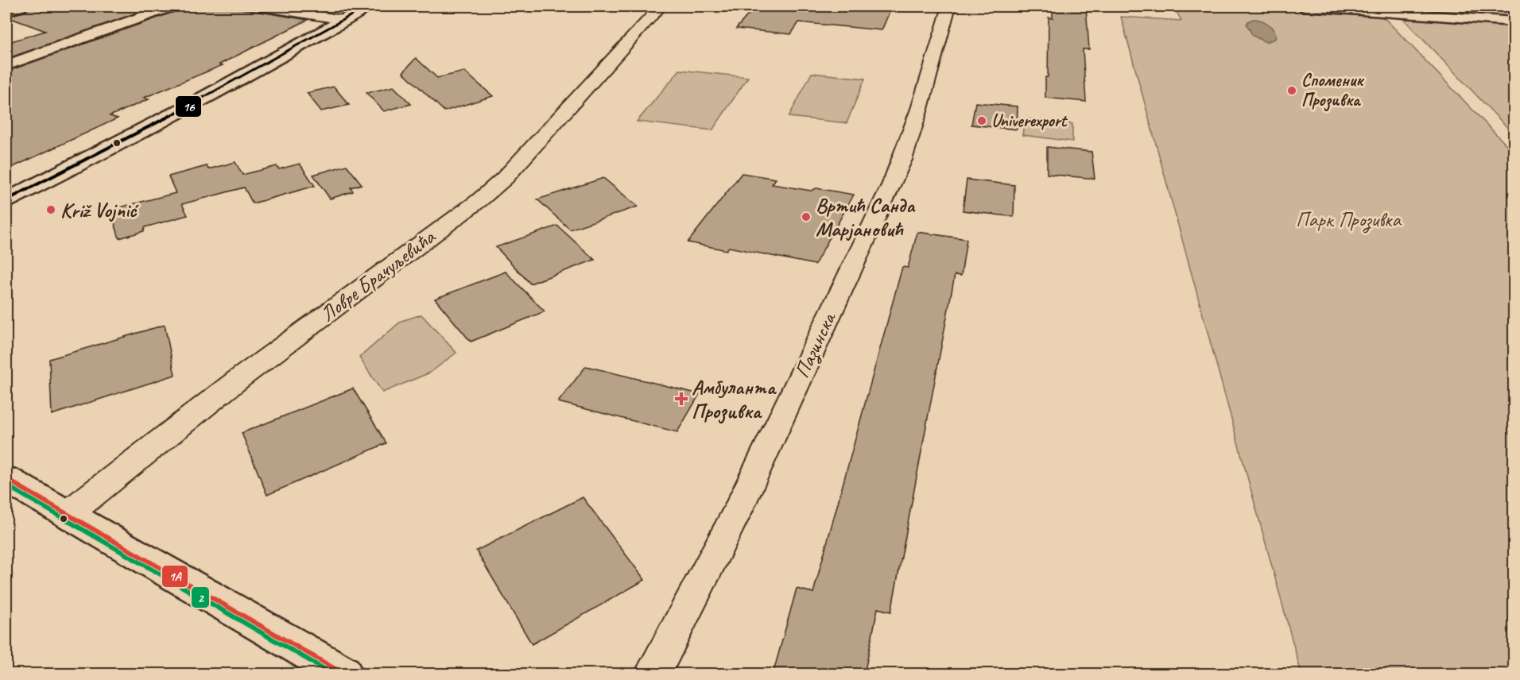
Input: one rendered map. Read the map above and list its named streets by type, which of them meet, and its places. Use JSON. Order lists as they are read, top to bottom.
{
  "streets": {
    "street": ["Ловре Брачуљевића", "Пазинска"]
  },
  "parks": ["Парк Прозивка"],
  "places": {
    "other": [
      "Споменик Прозивка",
      "Univerexport",
      "Križ Vojnić",
      "Вртић Санда Марјановић"
    ],
    "health": ["Амбуланта Прозивка"]
  },
  "lines": ["transit line 16", "transit line 1A", "transit line 2"]
}
